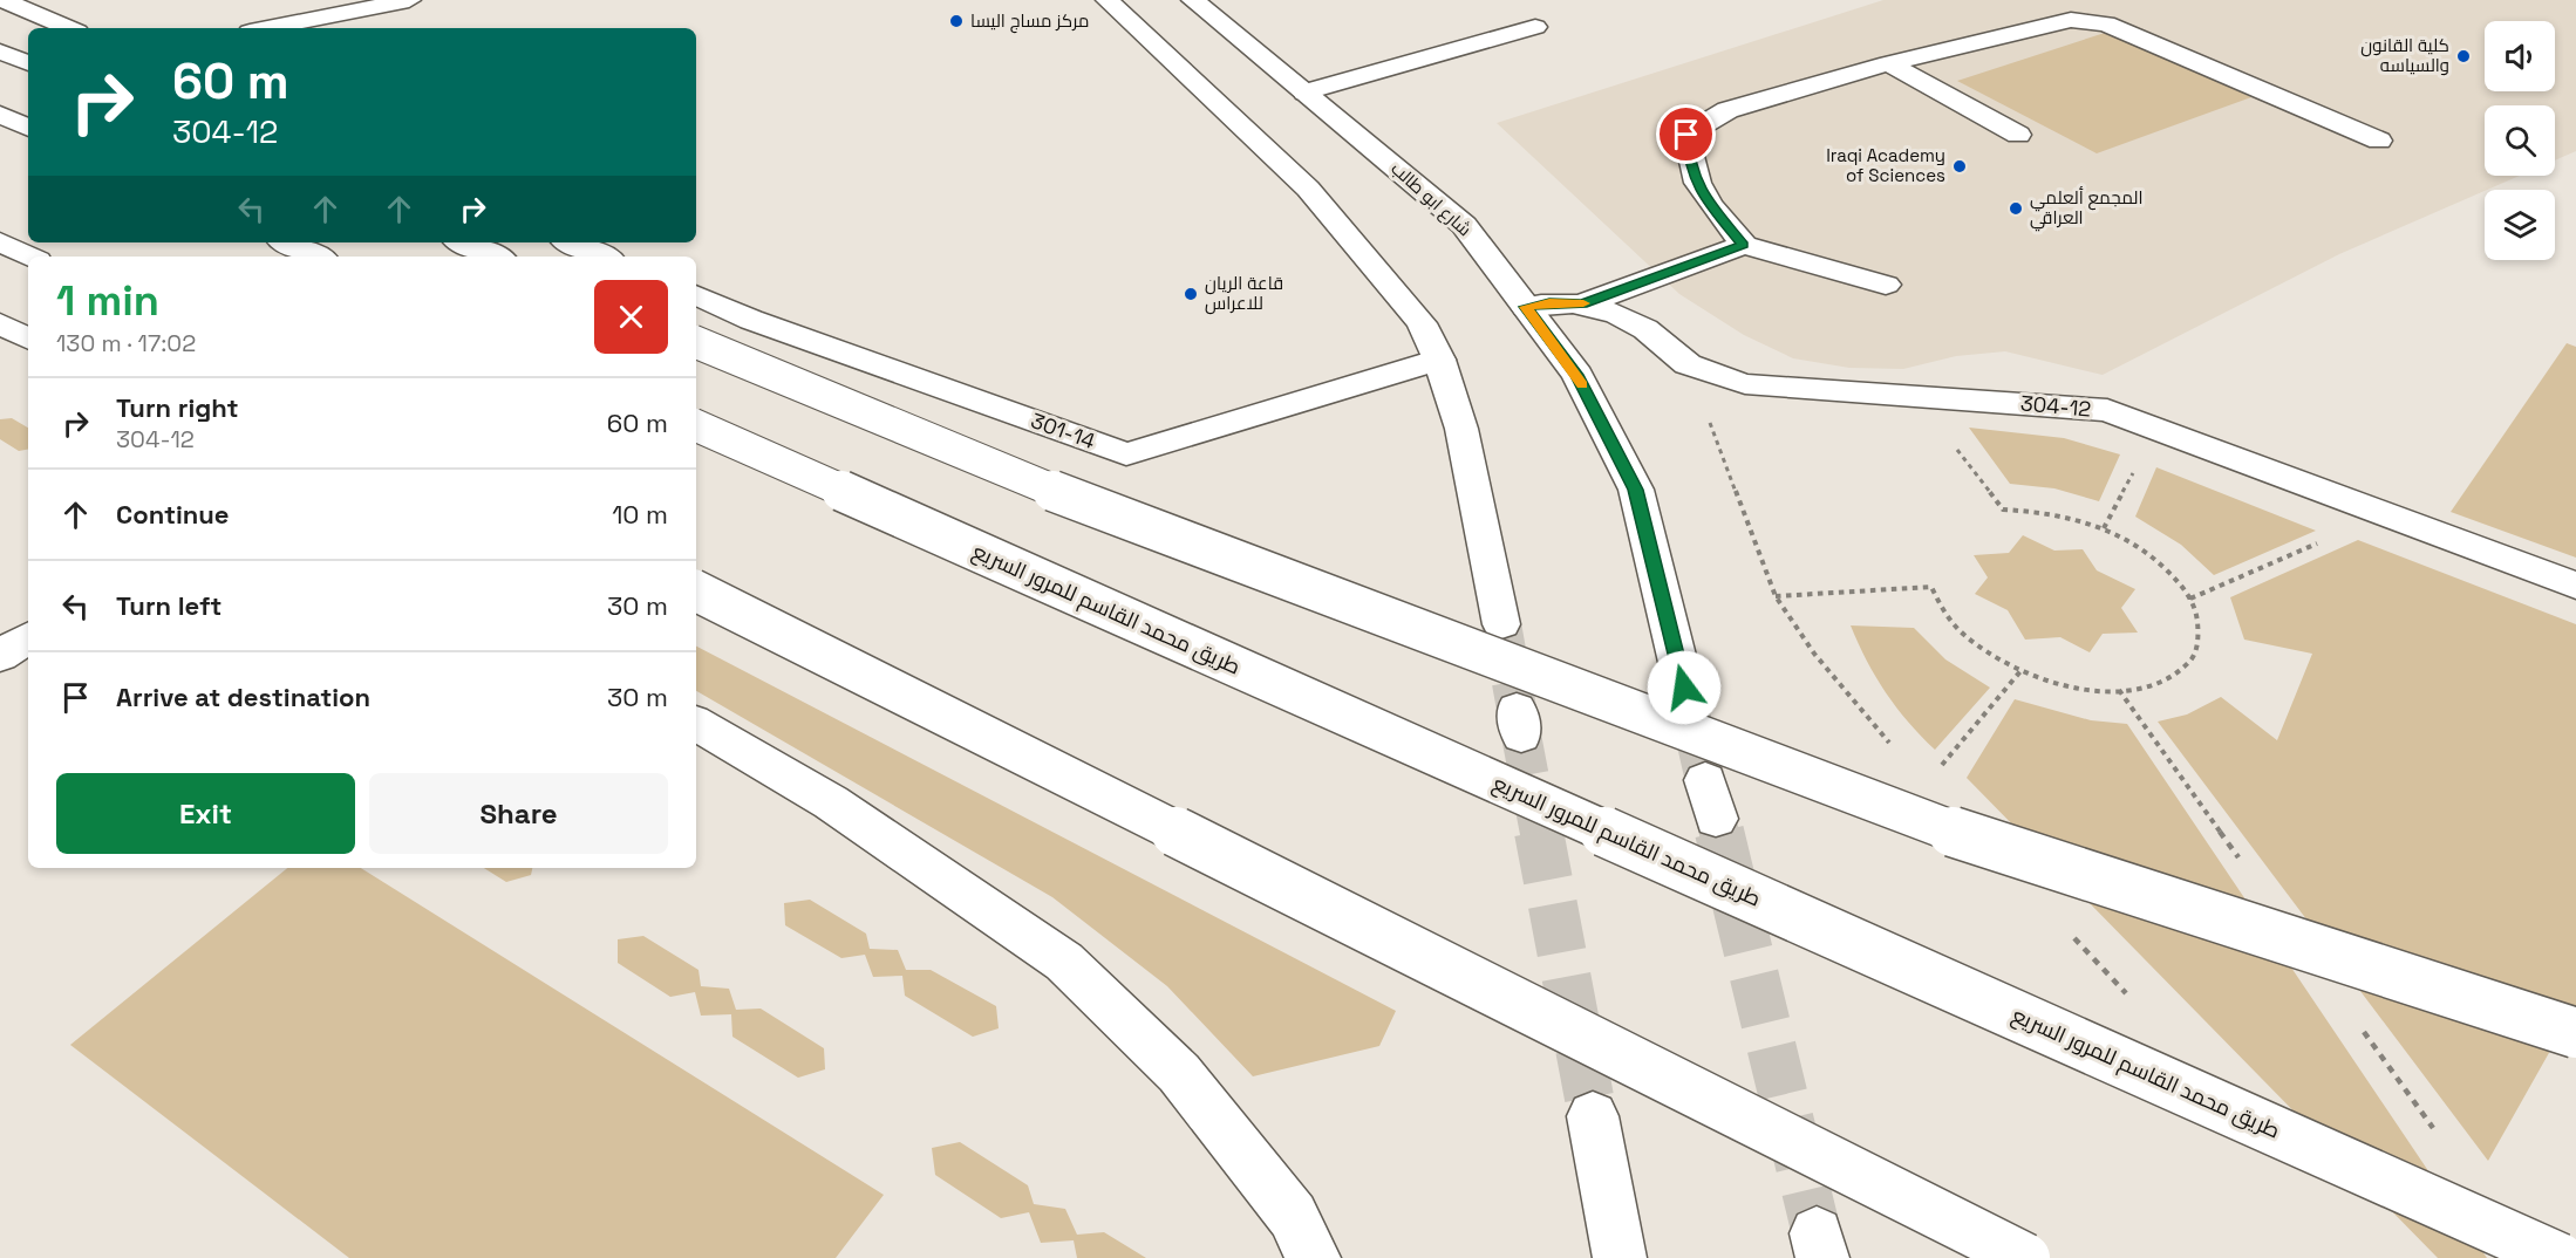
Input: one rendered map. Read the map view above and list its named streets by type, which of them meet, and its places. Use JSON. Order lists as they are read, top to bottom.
{
  "streets": {
    "main road": [
      "شارع ابو طالب",
      "304-12",
      "301-14",
      "طريق محمد القاسم للمرور السريع"
    ]
  },
  "crossings": [
    ["شارع ابو طالب", "304-12"]
  ],
  "places": [
    "مركز مساج اليسا",
    "كلية القانون والسياسه",
    "Iraqi Academy of Sciences",
    "المجمع ألعلمي العراقي",
    "قاعة الريان للاعراس"
  ],
  "page": {
    "turn": ["60 m", "304-12"],
    "heading": ["1 min", "130 m · 17:02"],
    "list": [
      {
        "name": "Turn right",
        "note": "304-12",
        "value": "60 m"
      },
      {
        "name": "Continue",
        "value": "10 m"
      },
      {
        "name": "Turn left",
        "value": "30 m"
      },
      {
        "name": "Arrive at destination",
        "value": "30 m"
      }
    ],
    "buttons": ["Exit", "Share"]
  }
}
